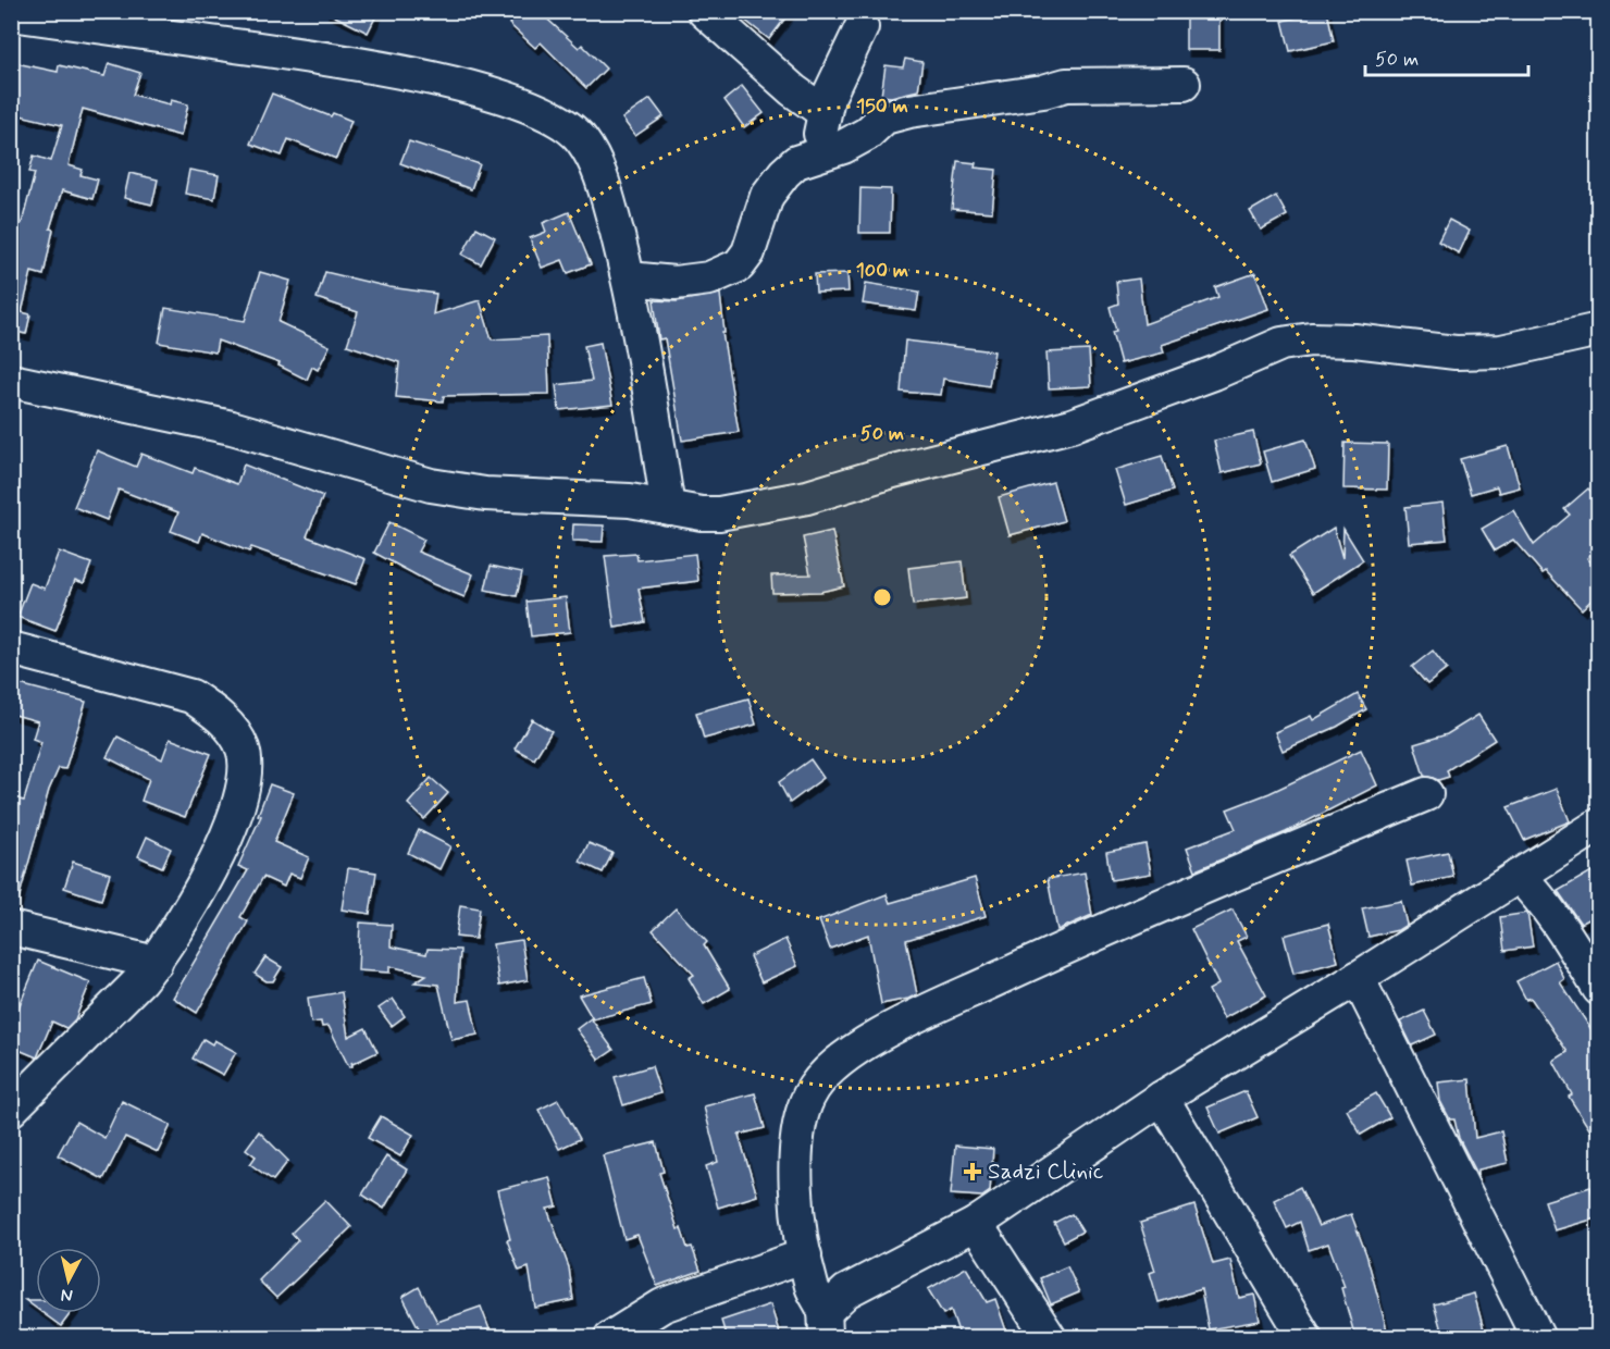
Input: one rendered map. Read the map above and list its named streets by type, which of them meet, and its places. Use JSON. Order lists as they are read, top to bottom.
{
  "places": {
    "health": ["Sadzi Clinic"]
  },
  "scale_bar": "50 m",
  "north": "bottom",
  "rings": ["150 m", "100 m", "50 m"]
}
